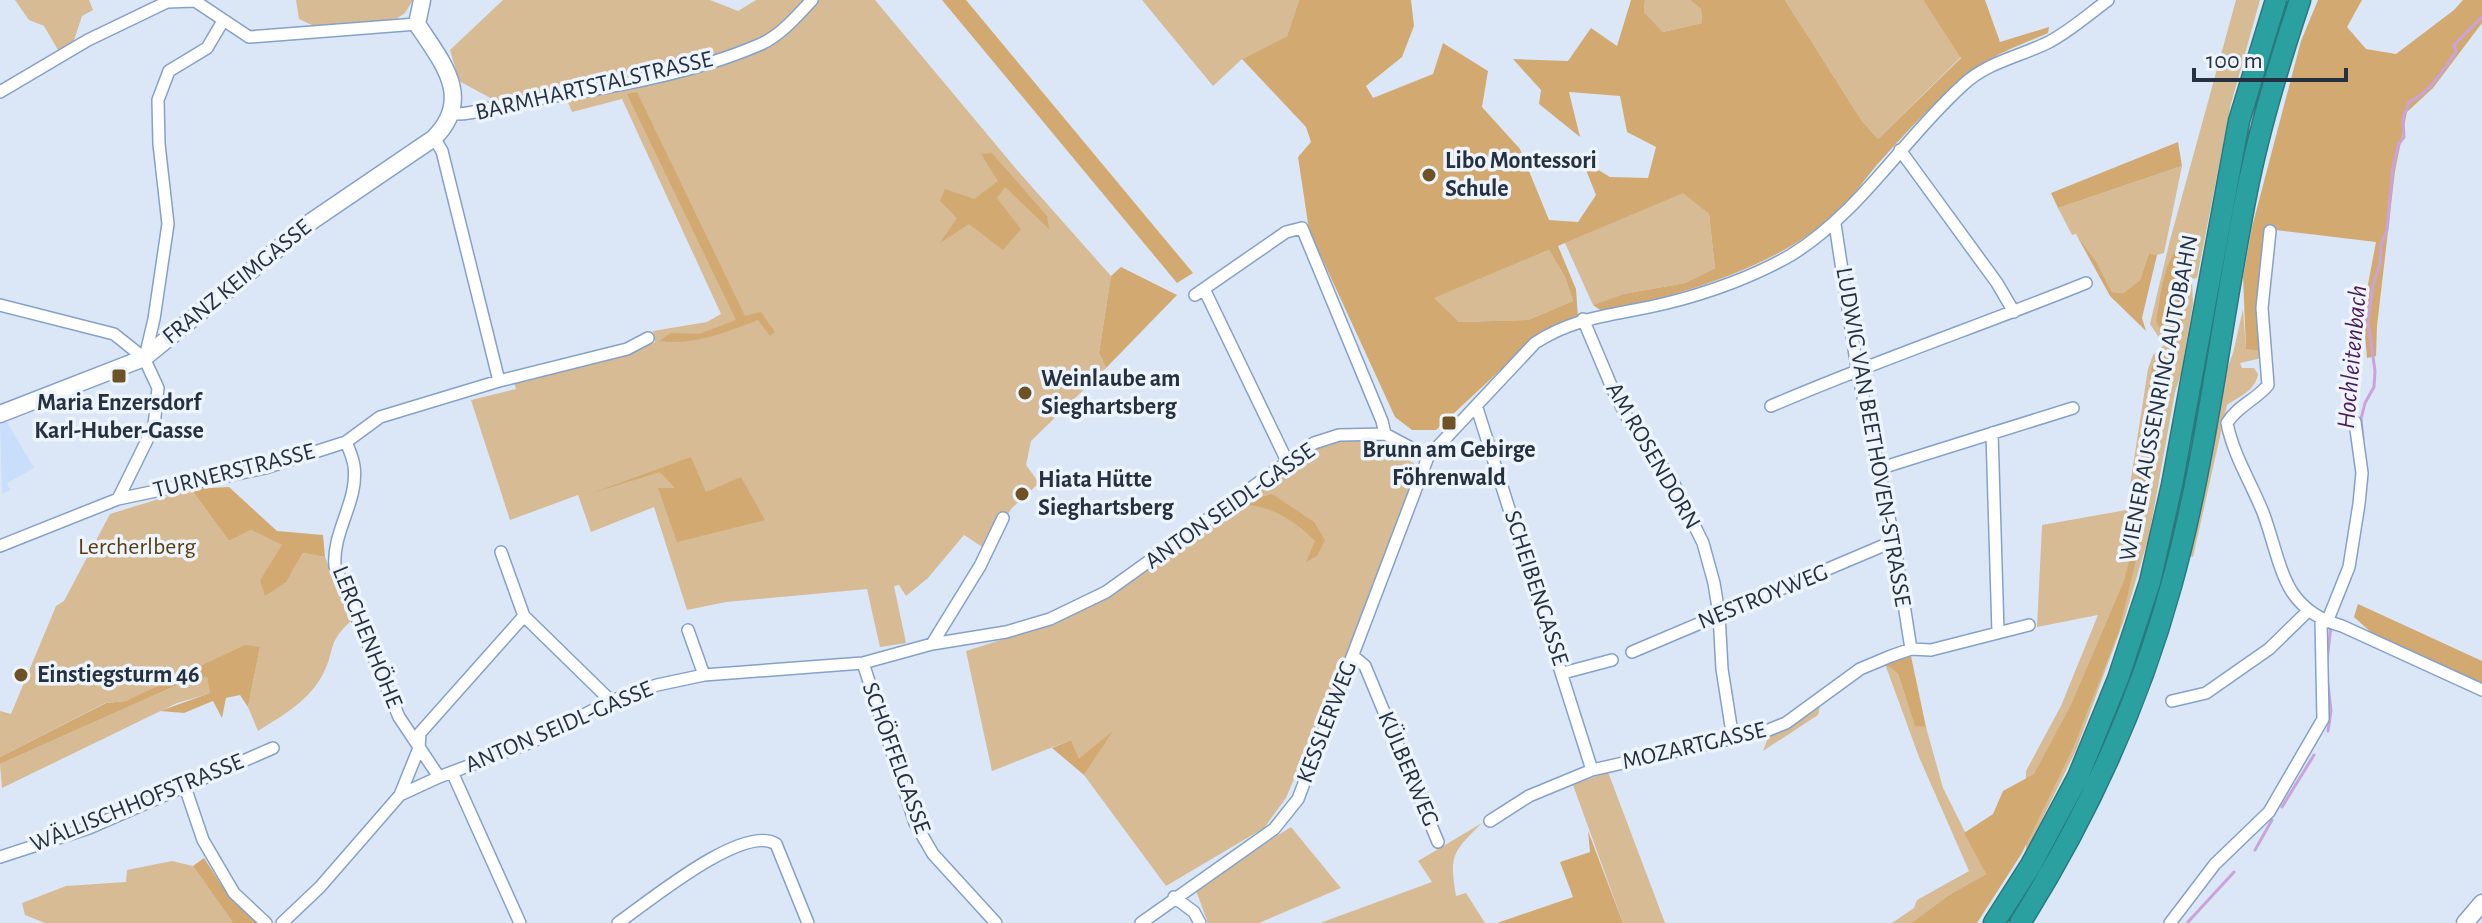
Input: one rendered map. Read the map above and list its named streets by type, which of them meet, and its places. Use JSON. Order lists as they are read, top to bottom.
{
  "streets": {
    "highway": ["WIENER AUSSENRING AUTOBAHN"],
    "main road": ["FRANZ KEIMGASSE"],
    "street": [
      "BARMHARTSTALSTRASSE",
      "LUDWIG VAN BEETHOVEN-STRASSE",
      "AM ROSENDORN",
      "TURNERSTRASSE",
      "ANTON SEIDL-GASSE",
      "SCHEIBENGASSE",
      "NESTROYWEG",
      "LERCHENHÖHE",
      "KESSLERWEG",
      "MOZARTGASSE",
      "SCHÖFFELGASSE",
      "KÜLBERWEG",
      "WÄLLISCHHOFSTRASSE"
    ]
  },
  "crossings": [
    ["BARMHARTSTALSTRASSE", "FRANZ KEIMGASSE"],
    ["LUDWIG VAN BEETHOVEN-STRASSE", "NESTROYWEG"],
    ["LUDWIG VAN BEETHOVEN-STRASSE", "MOZARTGASSE"],
    ["AM ROSENDORN", "NESTROYWEG"],
    ["AM ROSENDORN", "MOZARTGASSE"],
    ["TURNERSTRASSE", "LERCHENHÖHE"],
    ["ANTON SEIDL-GASSE", "LERCHENHÖHE"],
    ["ANTON SEIDL-GASSE", "KESSLERWEG"],
    ["ANTON SEIDL-GASSE", "SCHÖFFELGASSE"],
    ["SCHEIBENGASSE", "MOZARTGASSE"],
    ["KESSLERWEG", "KÜLBERWEG"]
  ],
  "water": ["Hochleitenbach"],
  "parks": ["Lercherlberg"],
  "places": {
    "other": [
      "Libo Montessori Schule",
      "Weinlaube am Sieghartsberg",
      "Hiata Hütte Sieghartsberg",
      "Einstiegsturm 46"
    ],
    "transit": ["Maria Enzersdorf Karl-Huber-Gasse", "Brunn am Gebirge Föhrenwald"]
  },
  "scale_bar": "100 m"
}
